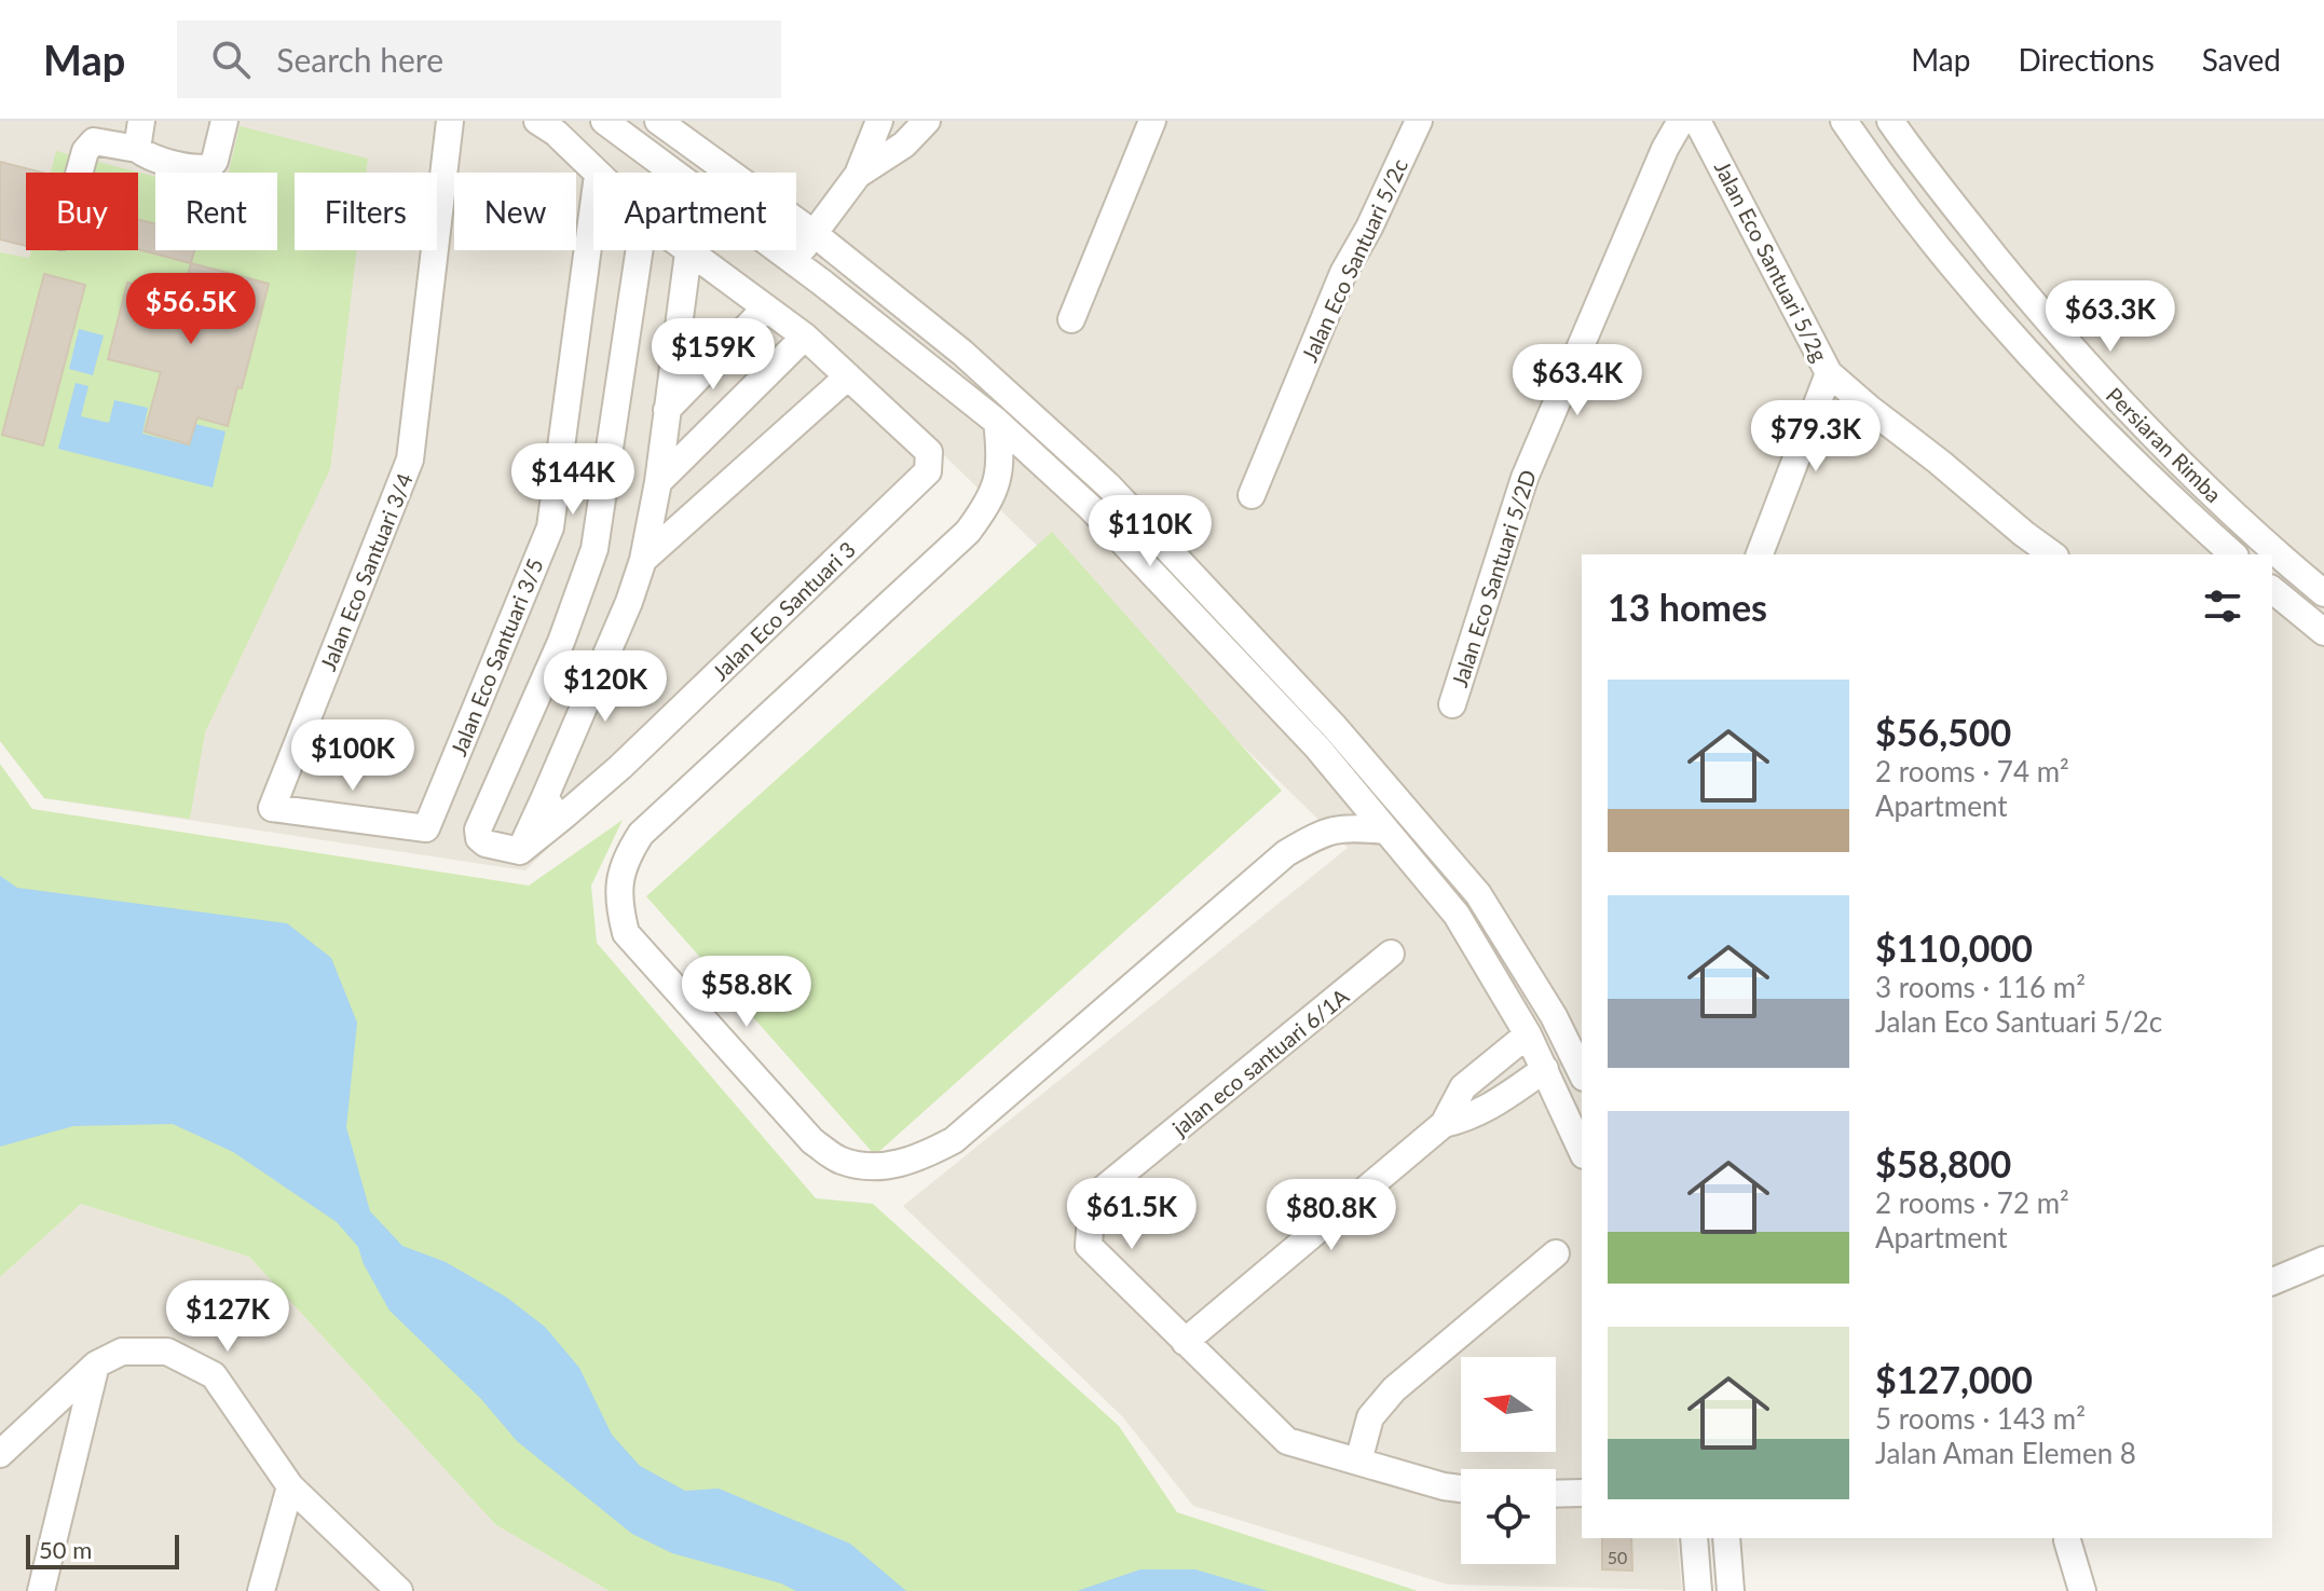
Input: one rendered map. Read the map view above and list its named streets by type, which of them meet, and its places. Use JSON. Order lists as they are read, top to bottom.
{
  "streets": {
    "street": [
      "Jalan Eco Santuari 5/2c",
      "Jalan Eco Santuari 5/2g",
      "Persiaran Rimba",
      "Jalan Eco Santuari 3/4",
      "Jalan Eco Santuari 5/2D",
      "Jalan Eco Santuari 3",
      "Jalan Eco Santuari 3/5",
      "jalan eco santuari 6/1A"
    ]
  },
  "crossings": [
    ["Jalan Eco Santuari 3/4", "Jalan Eco Santuari 3/5"]
  ],
  "house_numbers": ["50"],
  "scale_bar": "50 m",
  "north": "left",
  "page": {
    "header": "Map",
    "search": "Search here",
    "nav": ["Map", "Directions", "Saved"],
    "chip": [
      "Buy",
      "Rent",
      "Filters",
      "New",
      "Apartment"
    ],
    "price": [
      "$56.5K",
      "$63.3K",
      "$159K",
      "$63.4K",
      "$79.3K",
      "$144K",
      "$110K",
      "$120K",
      "$100K",
      "$58.8K",
      "$61.5K",
      "$80.8K",
      "$127K"
    ],
    "heading": "13 homes",
    "list": [
      {
        "name": "$56,500",
        "note": "2 rooms · 74 m² · Apartment"
      },
      {
        "name": "$110,000",
        "note": "3 rooms · 116 m² · Jalan Eco Santuari 5/2c"
      },
      {
        "name": "$58,800",
        "note": "2 rooms · 72 m² · Apartment"
      },
      {
        "name": "$127,000",
        "note": "5 rooms · 143 m² · Jalan Aman Elemen 8"
      }
    ],
    "scale": "50 m"
  }
}
